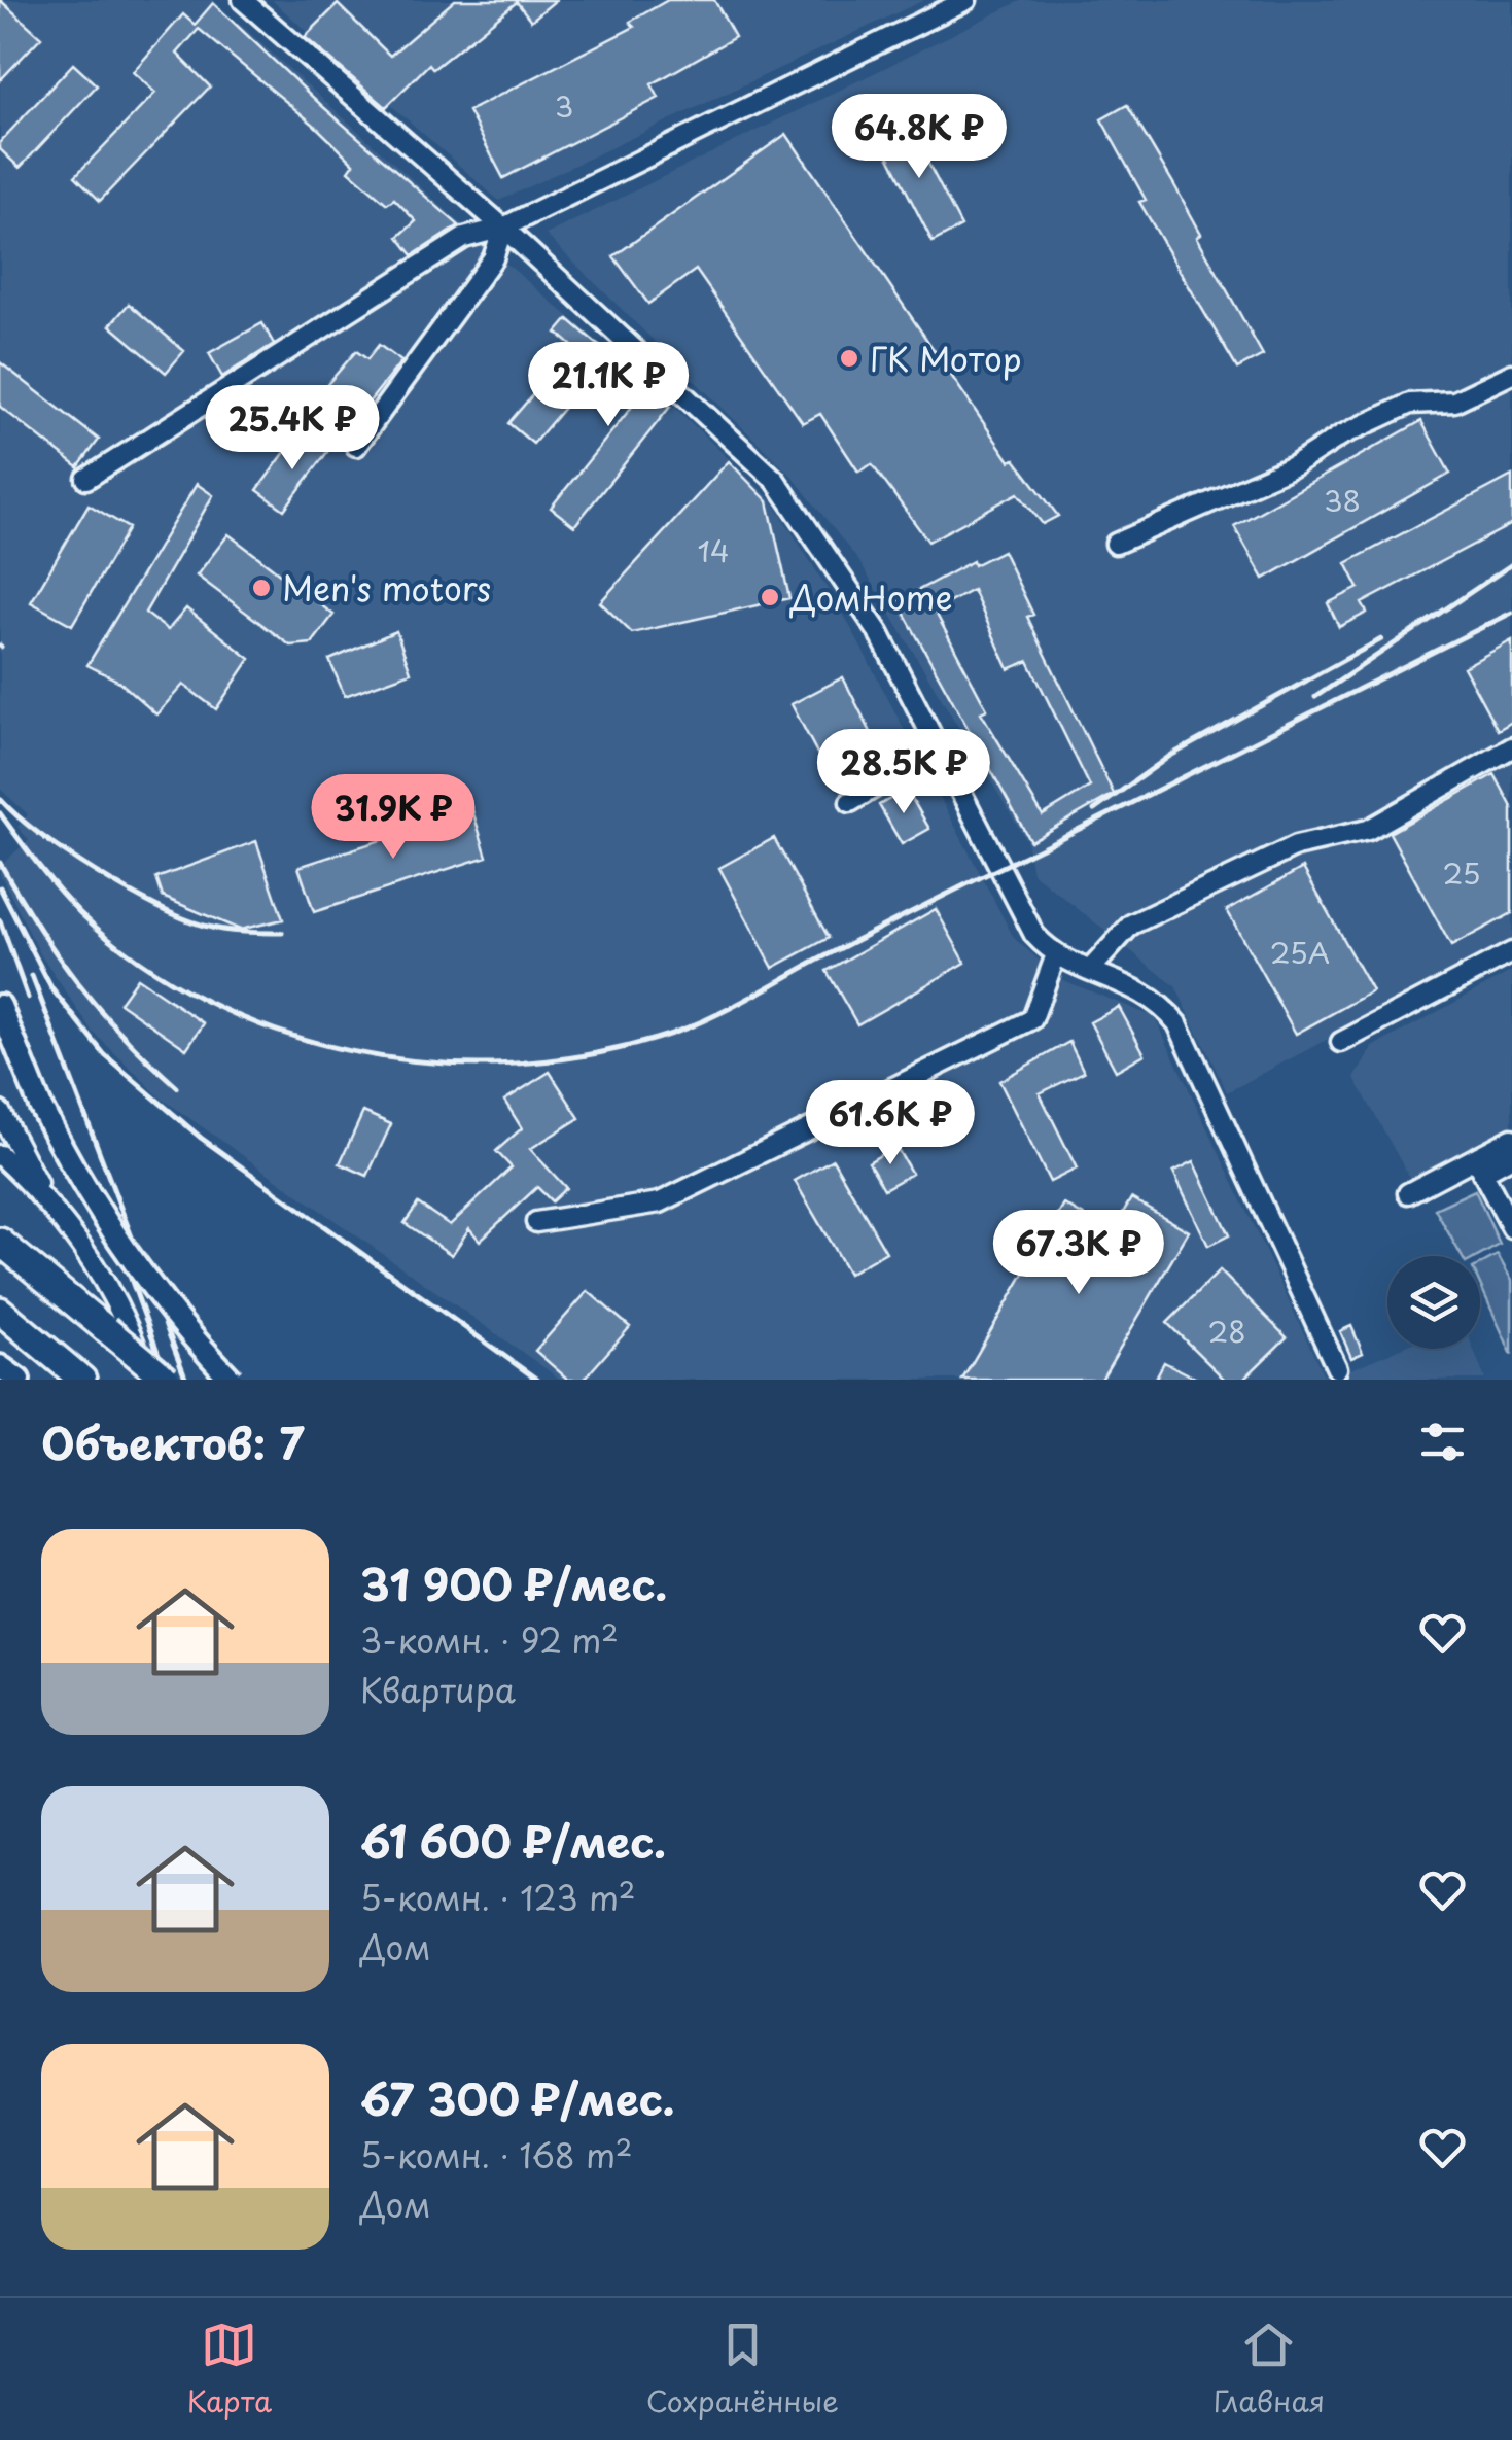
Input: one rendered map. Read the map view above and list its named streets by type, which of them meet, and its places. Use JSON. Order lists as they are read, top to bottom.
{
  "places": ["ГК Мотор", "Men's motors", "ДомHome"],
  "house_numbers": [
    "3",
    "38",
    "14",
    "25",
    "25А",
    "28"
  ],
  "page": {
    "price": [
      "64.8K ₽",
      "21.1K ₽",
      "25.4K ₽",
      "28.5K ₽",
      "31.9K ₽",
      "61.6K ₽",
      "67.3K ₽"
    ],
    "heading": "Объектов: 7",
    "list": [
      {
        "name": "31 900 ₽/мес.",
        "note": "3-комн. · 92 m² · Квартира"
      },
      {
        "name": "61 600 ₽/мес.",
        "note": "5-комн. · 123 m² · Дом"
      },
      {
        "name": "67 300 ₽/мес.",
        "note": "5-комн. · 168 m² · Дом"
      }
    ],
    "tabs": ["Карта", "Сохранённые", "Главная"]
  }
}
